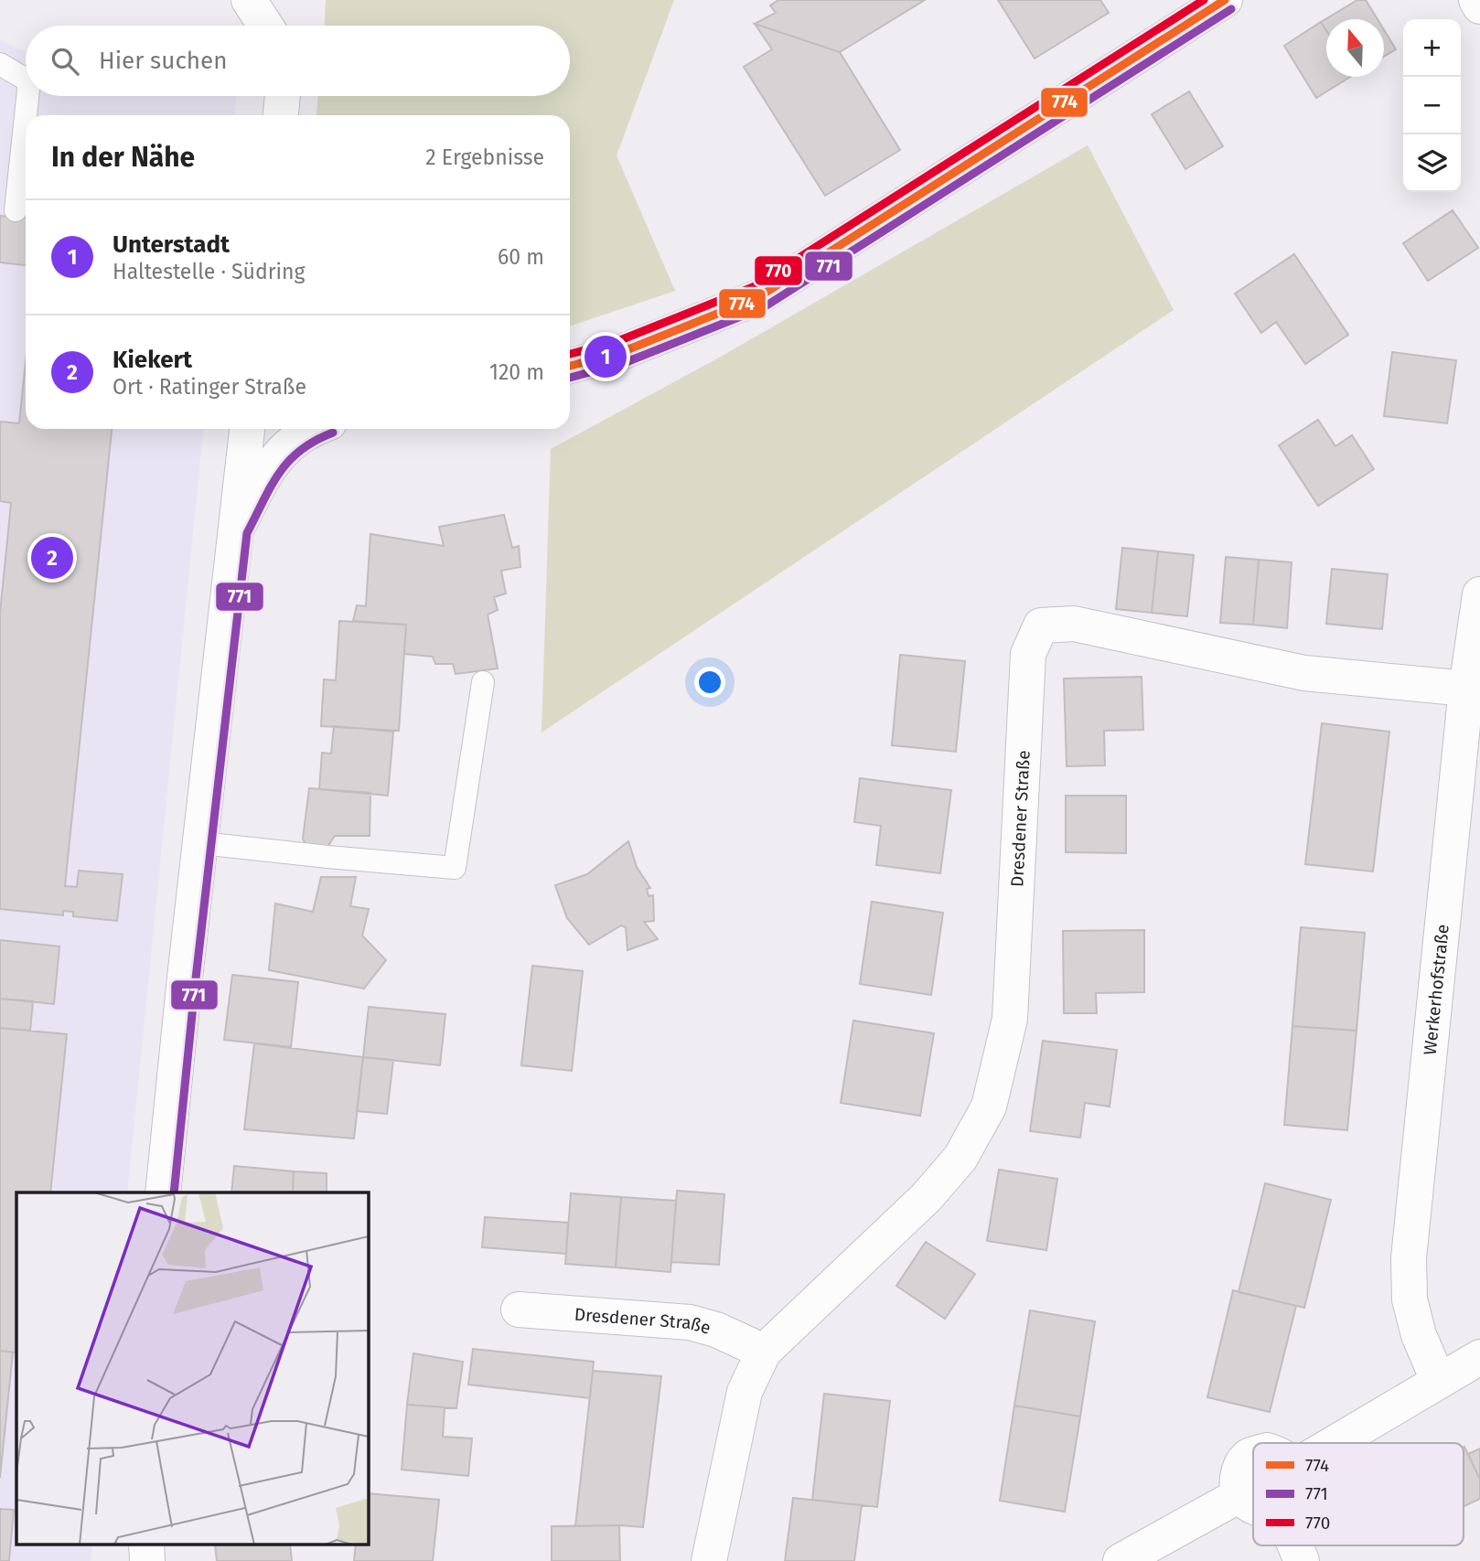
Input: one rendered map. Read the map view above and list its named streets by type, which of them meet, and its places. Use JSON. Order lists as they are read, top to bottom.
{
  "streets": {
    "street": ["Dresdener Straße", "Werkerhofstraße"]
  },
  "crossings": [
    ["Dresdener Straße", "Werkerhofstraße"]
  ],
  "lines": ["transit line 774", "transit line 770", "transit line 771"],
  "legend": ["774", "771", "770"],
  "north": "top",
  "page": {
    "map_buttons": ["+", "−"],
    "search": "Hier suchen",
    "heading": ["In der Nähe", "2 Ergebnisse"],
    "list": [
      {
        "mark": "1",
        "name": "Unterstadt",
        "note": "Haltestelle · Südring",
        "value": "60 m"
      },
      {
        "mark": "2",
        "name": "Kiekert",
        "note": "Ort · Ratinger Straße",
        "value": "120 m"
      }
    ],
    "pins": ["1", "2"]
  }
}
